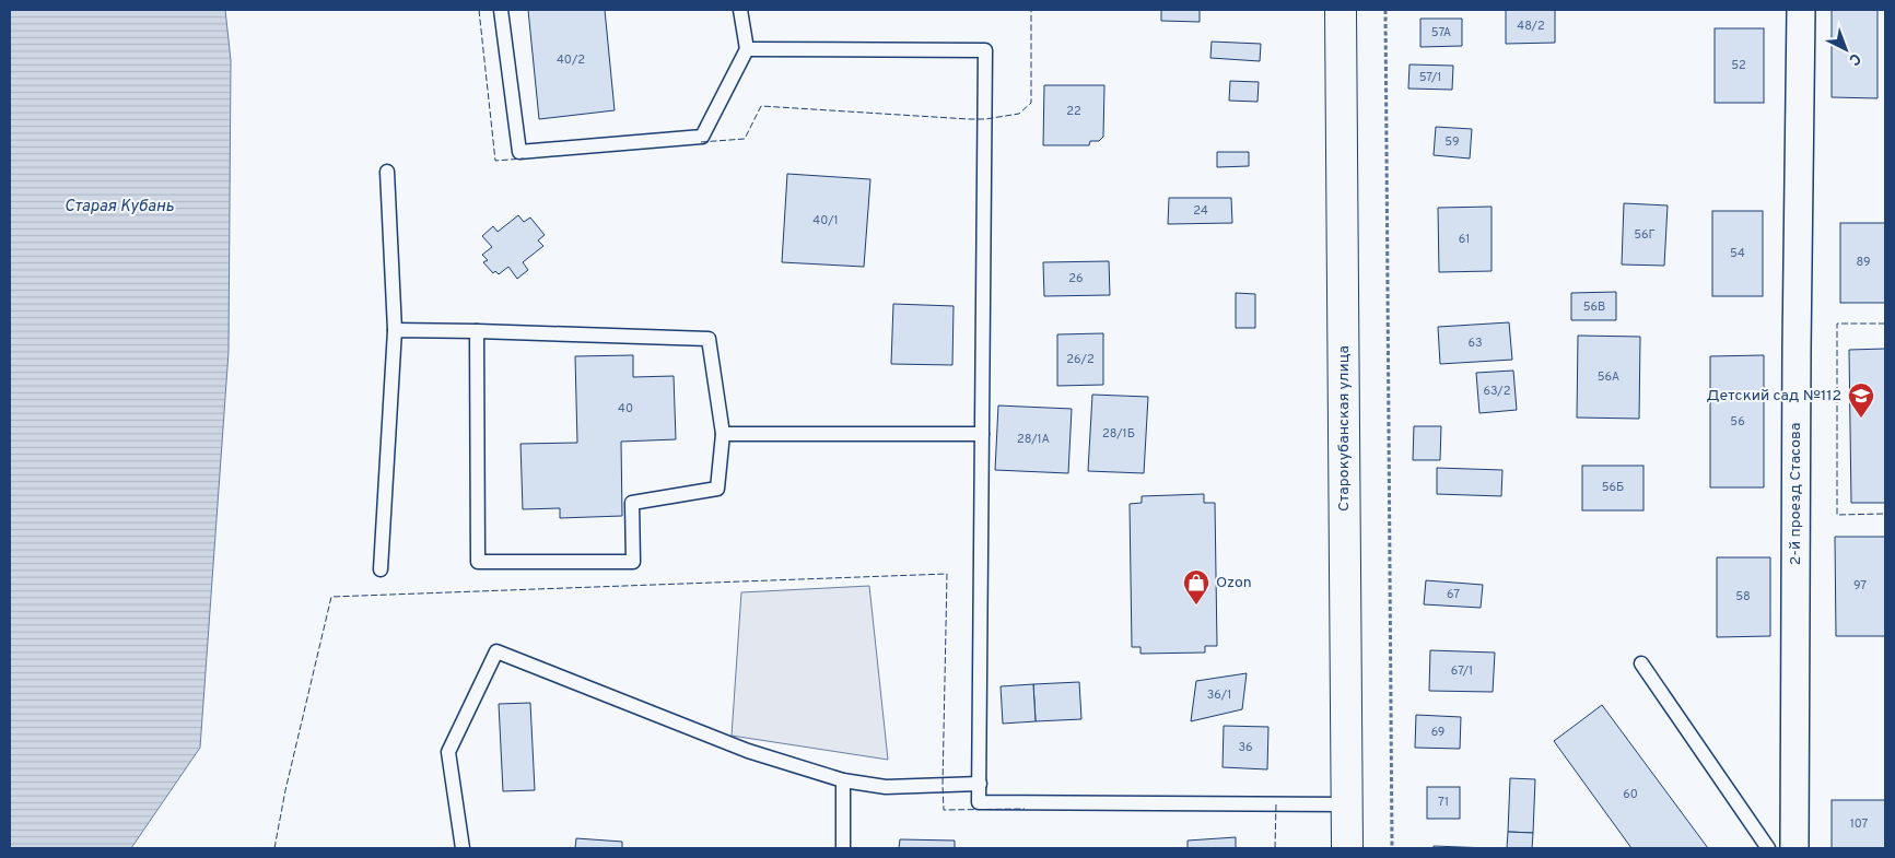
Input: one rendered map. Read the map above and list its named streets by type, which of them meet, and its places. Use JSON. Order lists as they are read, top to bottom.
{
  "streets": {
    "street": ["Старокубанская улица", "2-й проезд Стасова"]
  },
  "water": ["Старая Кубань"],
  "places": {
    "school or university": ["Детский сад №112"],
    "shop": ["Ozon"]
  },
  "house_numbers": [
    "48/2",
    "57А",
    "40/2",
    "52",
    "57/1",
    "22",
    "59",
    "24",
    "40/1",
    "56Г",
    "61",
    "54",
    "89",
    "26",
    "56В",
    "63",
    "26/2",
    "56А",
    "63/2",
    "40",
    "56",
    "28/1Б",
    "28/1А",
    "56Б",
    "97",
    "67",
    "58",
    "67/1",
    "36/1",
    "69",
    "36",
    "60",
    "71",
    "107"
  ],
  "north": "bottom right"
}
